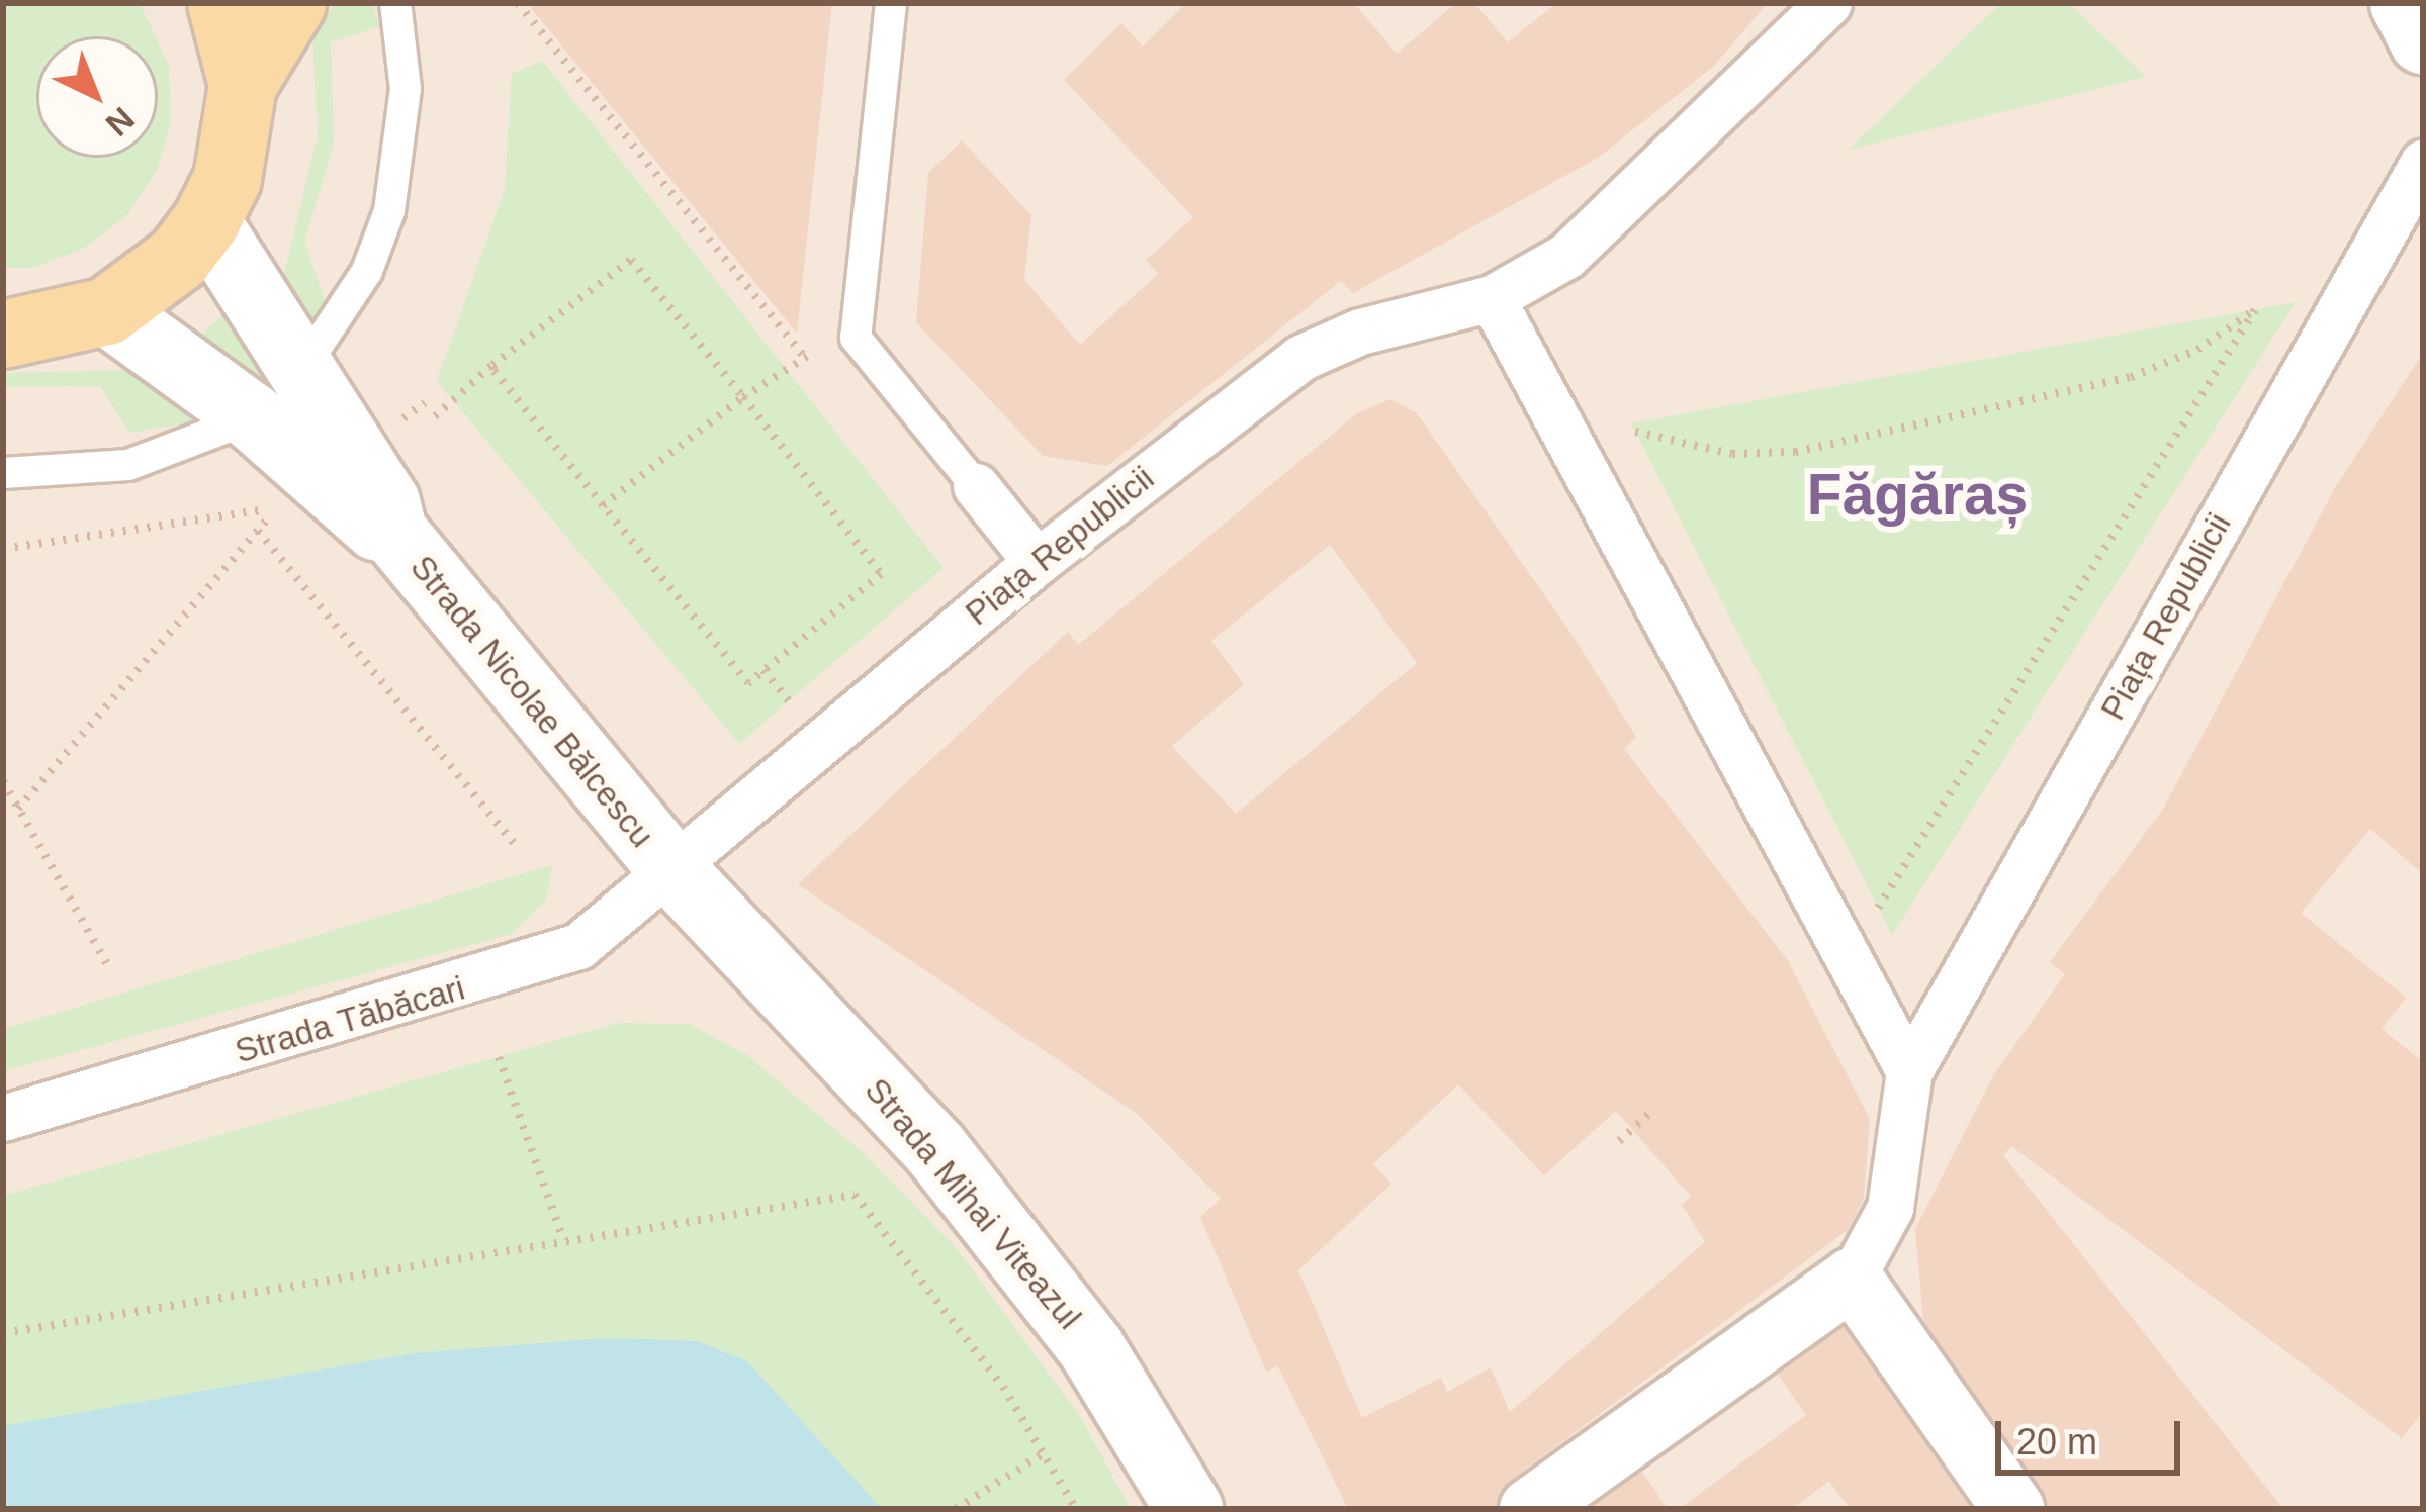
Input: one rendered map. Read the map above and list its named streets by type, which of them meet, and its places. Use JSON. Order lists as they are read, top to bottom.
{
  "streets": {
    "street": [
      "Piața Republicii",
      "Strada Nicolae Bălcescu",
      "Strada Tăbăcari",
      "Strada Mihai Viteazul"
    ]
  },
  "crossings": [
    ["Piața Republicii", "Strada Nicolae Bălcescu"],
    ["Piața Republicii", "Strada Tăbăcari"],
    ["Piața Republicii", "Strada Mihai Viteazul"],
    ["Strada Nicolae Bălcescu", "Strada Tăbăcari"],
    ["Strada Nicolae Bălcescu", "Strada Mihai Viteazul"],
    ["Strada Tăbăcari", "Strada Mihai Viteazul"]
  ],
  "districts": ["Făgăraș"],
  "scale_bar": "20 m",
  "north": "bottom right"
}
